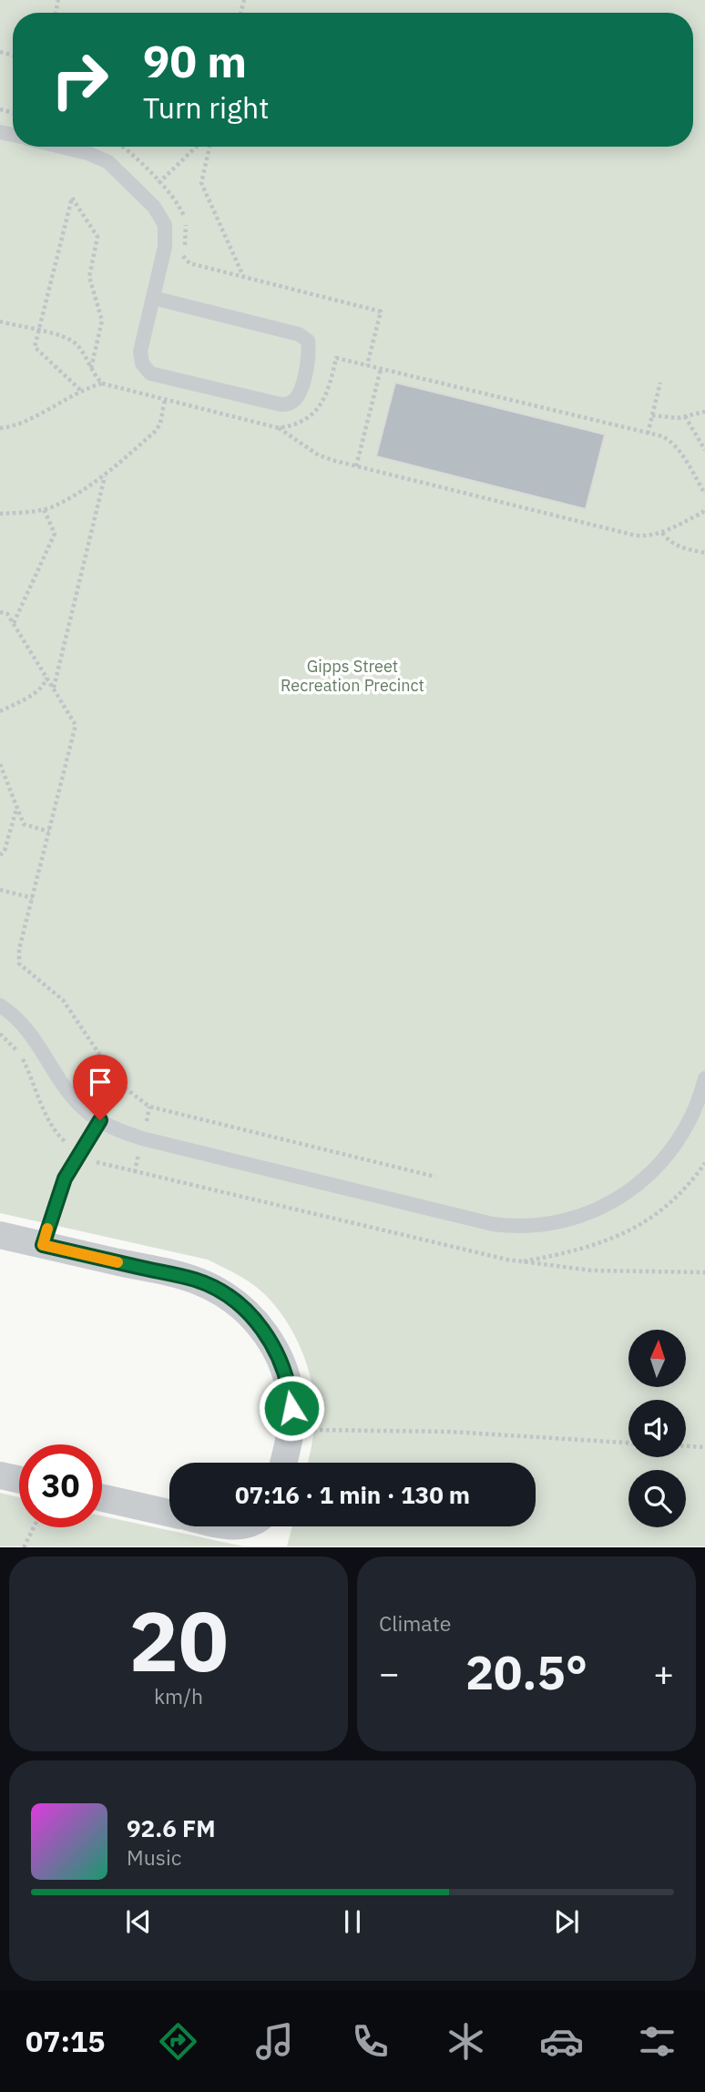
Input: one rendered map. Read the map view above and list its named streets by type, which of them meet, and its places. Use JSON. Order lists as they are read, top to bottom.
{
  "parks": ["Gipps Street Recreation Precinct"],
  "north": "top",
  "page": {
    "turn": ["90 m", "Turn right"],
    "limit": "30",
    "trip": "07:16 · 1 min · 130 m",
    "tile": [
      ["20", "km/h"],
      "Climate"
    ],
    "heat": ["−", "20.5°", "+"],
    "song": ["92.6 FM", "Music"],
    "tabs": "07:15"
  }
}
